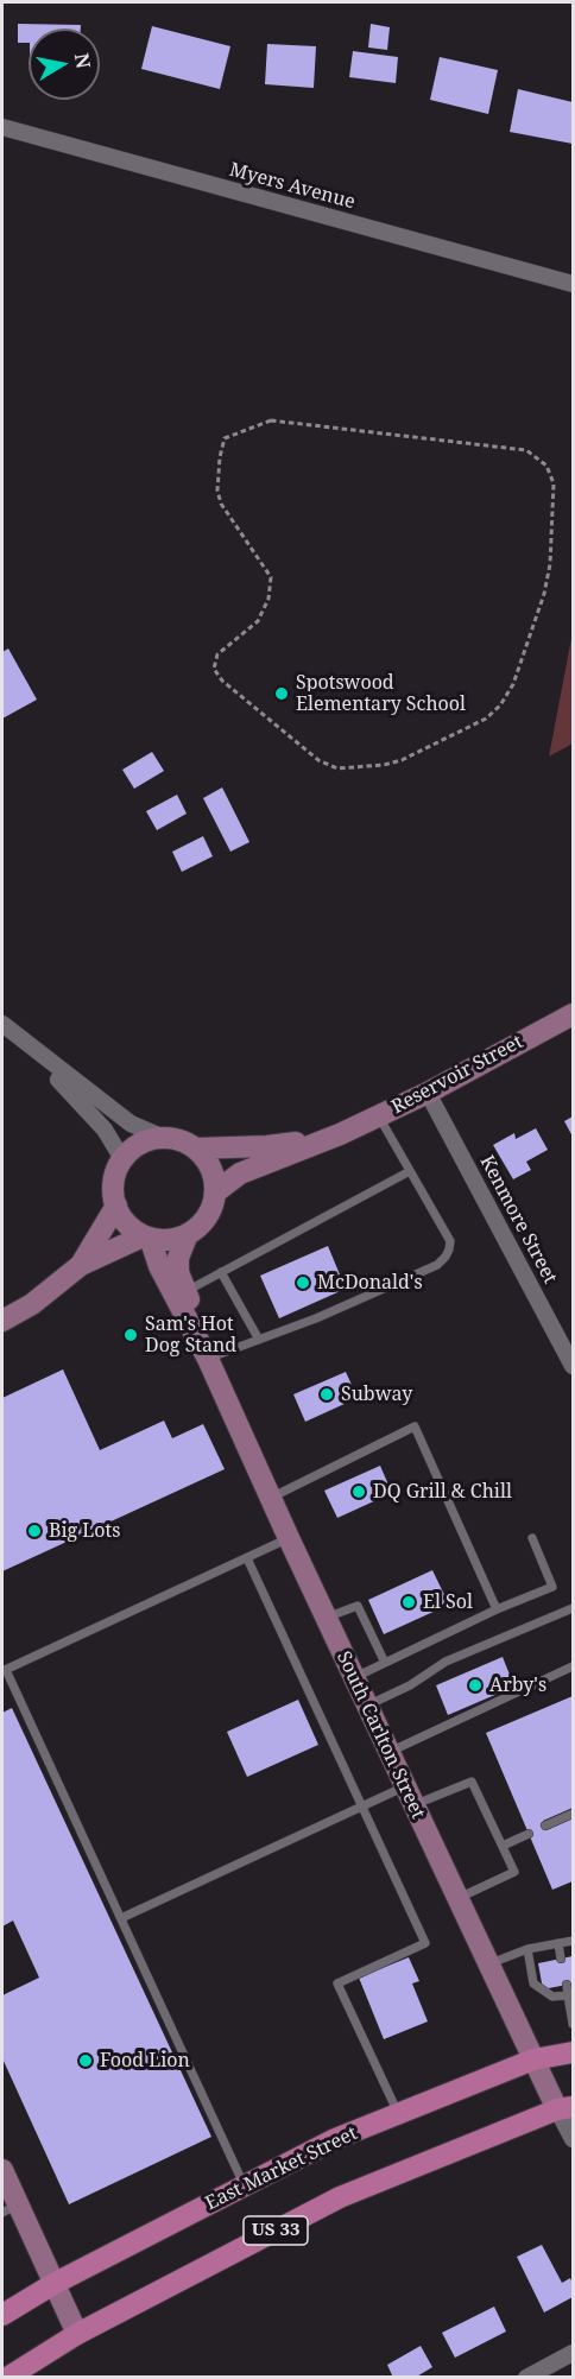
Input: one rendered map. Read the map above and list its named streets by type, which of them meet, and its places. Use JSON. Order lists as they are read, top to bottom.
{
  "streets": {
    "main road": [
      "Reservoir Street",
      "South Carlton Street",
      "East Market Street",
      "US 33"
    ],
    "street": ["Myers Avenue", "Kenmore Street"]
  },
  "crossings": [
    ["Reservoir Street", "Kenmore Street"],
    ["Reservoir Street", "South Carlton Street"],
    ["South Carlton Street", "East Market Street"],
    ["South Carlton Street", "US 33"]
  ],
  "places": [
    "Spotswood Elementary School",
    "McDonald's",
    "Sam's Hot Dog Stand",
    "Subway",
    "DQ Grill & Chill",
    "Big Lots",
    "El Sol",
    "Arby's",
    "Food Lion"
  ],
  "north": "right"
}
